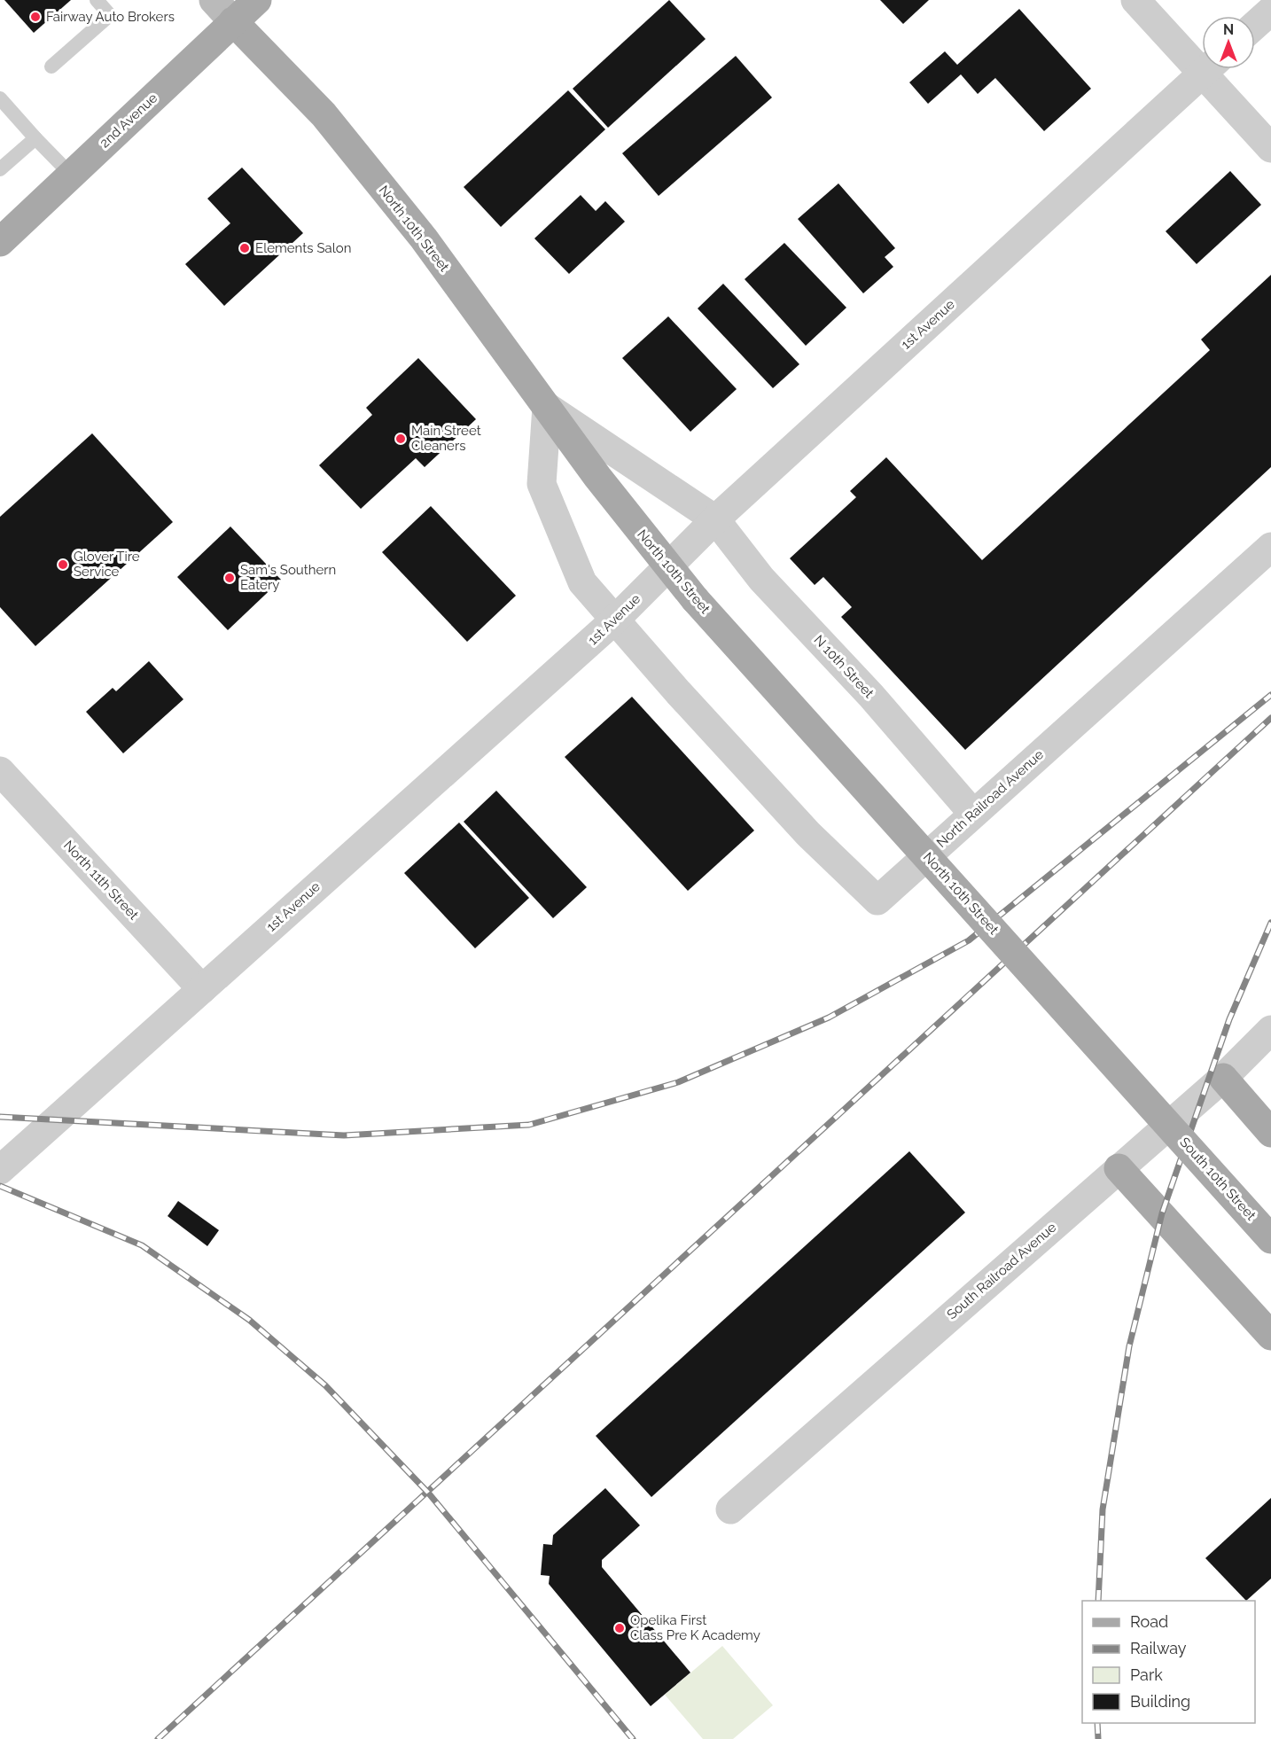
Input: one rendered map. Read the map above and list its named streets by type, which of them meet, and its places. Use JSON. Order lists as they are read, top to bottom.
{
  "streets": {
    "main road": ["2nd Avenue", "North 10th Street", "South 10th Street"],
    "street": [
      "1st Avenue",
      "N 10th Street",
      "North Railroad Avenue",
      "North 11th Street",
      "South Railroad Avenue"
    ]
  },
  "crossings": [
    ["2nd Avenue", "North 10th Street"],
    ["North 10th Street", "1st Avenue"],
    ["North 10th Street", "N 10th Street"],
    ["North 10th Street", "North Railroad Avenue"],
    ["North 10th Street", "South 10th Street"],
    ["1st Avenue", "N 10th Street"],
    ["1st Avenue", "North Railroad Avenue"],
    ["1st Avenue", "North 11th Street"],
    ["N 10th Street", "North Railroad Avenue"]
  ],
  "places": [
    "Fairway Auto Brokers",
    "Elements Salon",
    "Main Street Cleaners",
    "Glover Tire Service",
    "Sam's Southern Eatery",
    "Opelika First Class Pre K Academy"
  ],
  "legend": [
    "Road",
    "Railway",
    "Park",
    "Building"
  ],
  "north": "top"
}
